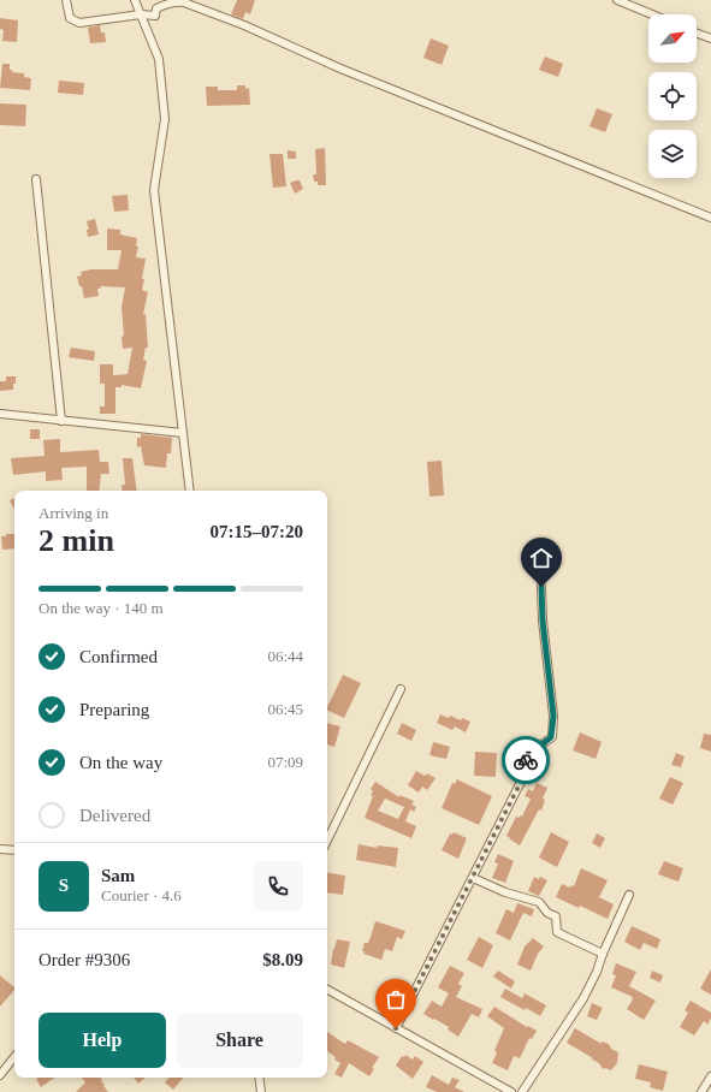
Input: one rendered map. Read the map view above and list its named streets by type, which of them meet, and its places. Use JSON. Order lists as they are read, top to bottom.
{
  "north": "top right",
  "page": {
    "heading": ["2 min", "Arriving in", "07:15–07:20"],
    "panel": [
      "Sam",
      "Courier · 4.6",
      "Order #9306",
      "$8.09"
    ],
    "bar": "On the way · 140 m",
    "list": [
      ["Confirmed", "06:44"],
      ["Preparing", "06:45"],
      ["On the way", "07:09"],
      "Delivered"
    ],
    "round": "S",
    "buttons": ["Help", "Share"]
  }
}
